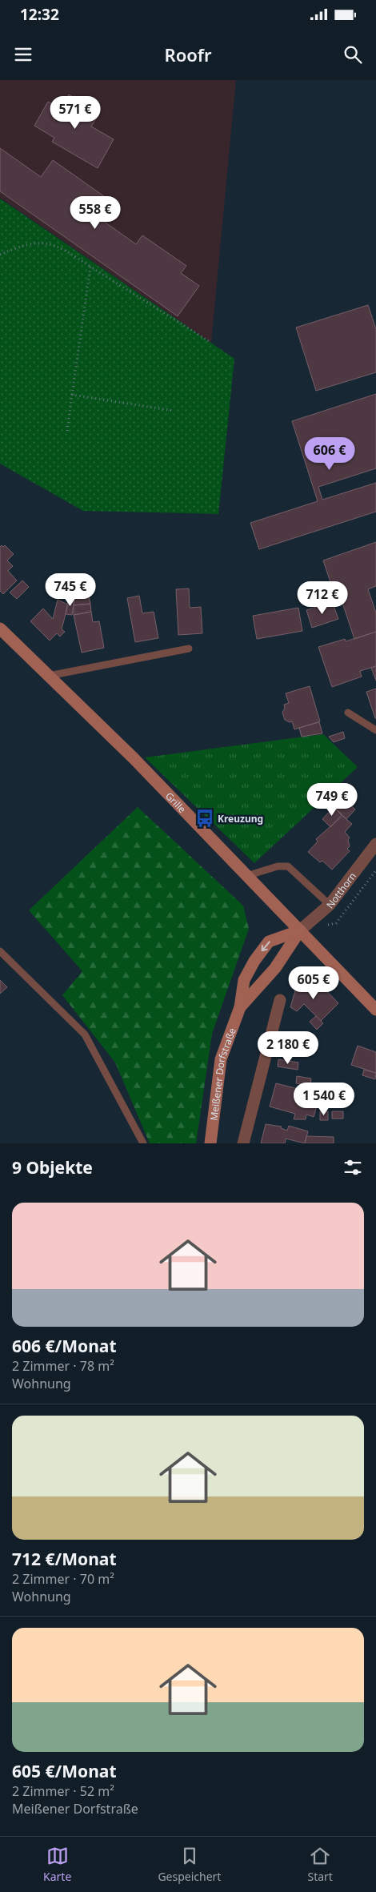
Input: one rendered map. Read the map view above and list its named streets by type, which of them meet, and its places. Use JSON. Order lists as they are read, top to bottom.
{
  "streets": {
    "main road": ["Grille", "Meißener Dorfstraße"],
    "street": ["Notthorn"]
  },
  "crossings": [
    ["Grille", "Notthorn"],
    ["Grille", "Meißener Dorfstraße"],
    ["Notthorn", "Meißener Dorfstraße"]
  ],
  "places": {
    "bus stop": ["Kreuzung"]
  },
  "page": {
    "status": "12:32",
    "header": "Roofr",
    "price": [
      "571 €",
      "558 €",
      "606 €",
      "745 €",
      "712 €",
      "749 €",
      "605 €",
      "2 180 €",
      "1 540 €"
    ],
    "heading": "9 Objekte",
    "list": [
      {
        "name": "606 €/Monat",
        "note": "2 Zimmer · 78 m² · Wohnung"
      },
      {
        "name": "712 €/Monat",
        "note": "2 Zimmer · 70 m² · Wohnung"
      },
      {
        "name": "605 €/Monat",
        "note": "2 Zimmer · 52 m² · Meißener Dorfstraße"
      }
    ],
    "tabs": ["Karte", "Gespeichert", "Start"]
  }
}
